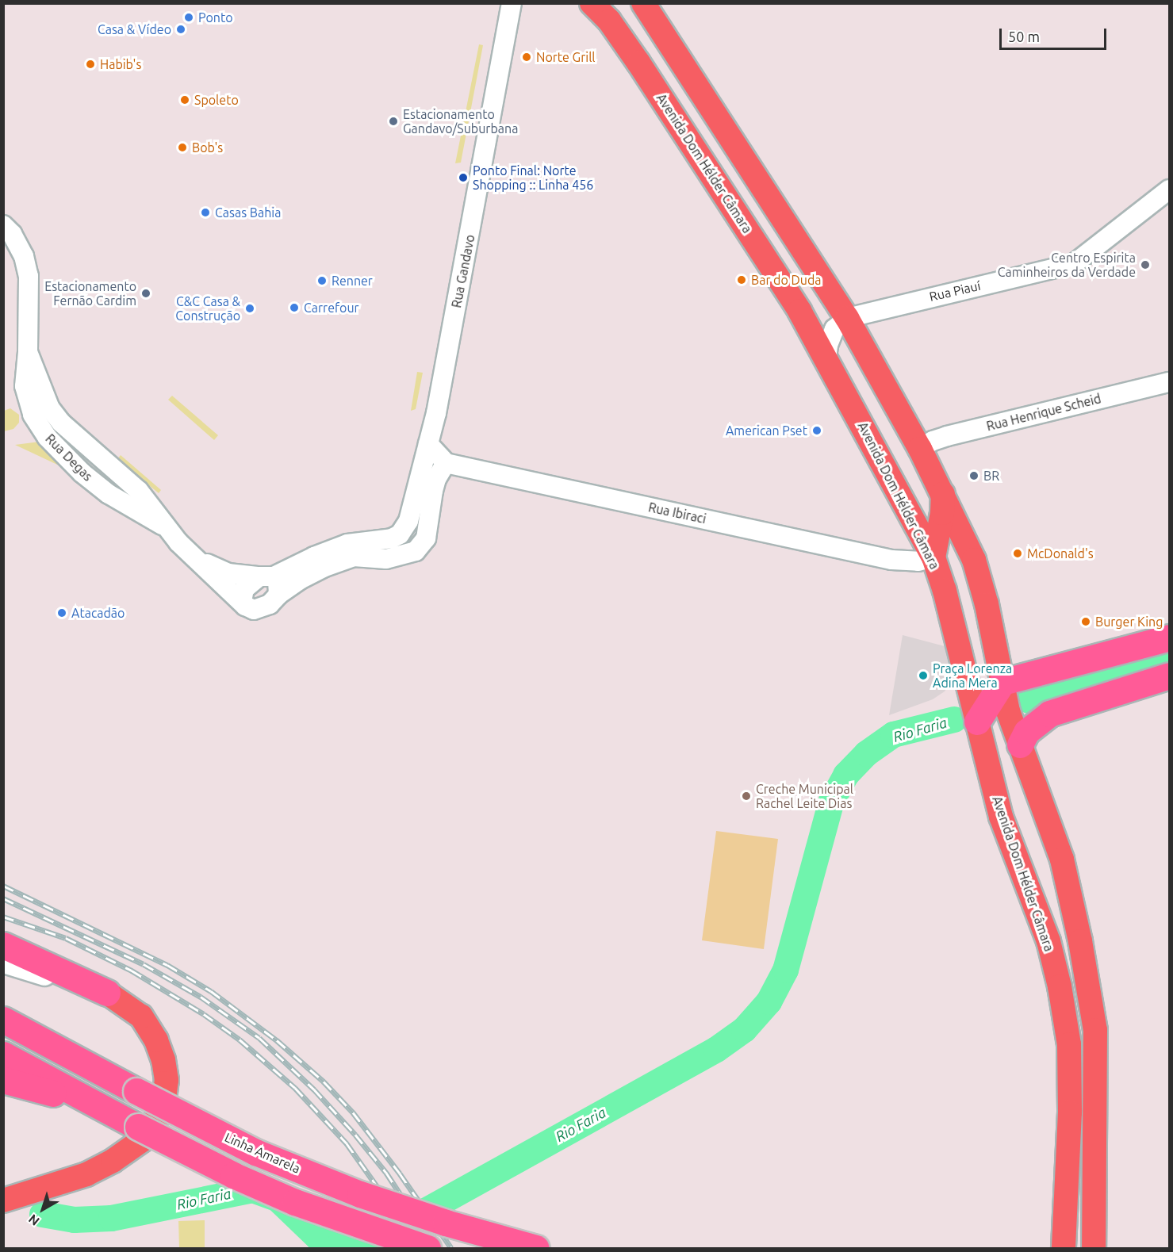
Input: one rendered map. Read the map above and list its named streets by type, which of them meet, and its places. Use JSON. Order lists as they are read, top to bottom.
{
  "streets": {
    "highway": ["Linha Amarela"],
    "main road": ["Avenida Dom Hélder Câmara"],
    "street": [
      "Rua Gandavo",
      "Rua Piauí",
      "Rua Henrique Scheid",
      "Rua Degas",
      "Rua Ibiraci"
    ]
  },
  "crossings": [
    ["Avenida Dom Hélder Câmara", "Rua Ibiraci"],
    ["Rua Gandavo", "Rua Degas"]
  ],
  "water": ["Rio Faria"],
  "places": [
    "Ponto",
    "Casa & Vídeo",
    "Norte Grill",
    "Habib's",
    "Spoleto",
    "Estacionamento Gandavo/Suburbana",
    "Bob's",
    "Ponto Final: Norte Shopping :: Linha 456",
    "Casas Bahia",
    "Centro Espirita Caminheiros da Verdade",
    "Bar do Duda",
    "Renner",
    "Estacionamento Fernão Cardim",
    "Carrefour",
    "C&C Casa & Construção",
    "American Pset",
    "BR",
    "McDonald's",
    "Atacadão",
    "Burger King",
    "Praça Lorenza Adina Mera",
    "Creche Municipal Rachel Leite Dias"
  ],
  "scale_bar": "50 m",
  "north": "bottom left"
}
